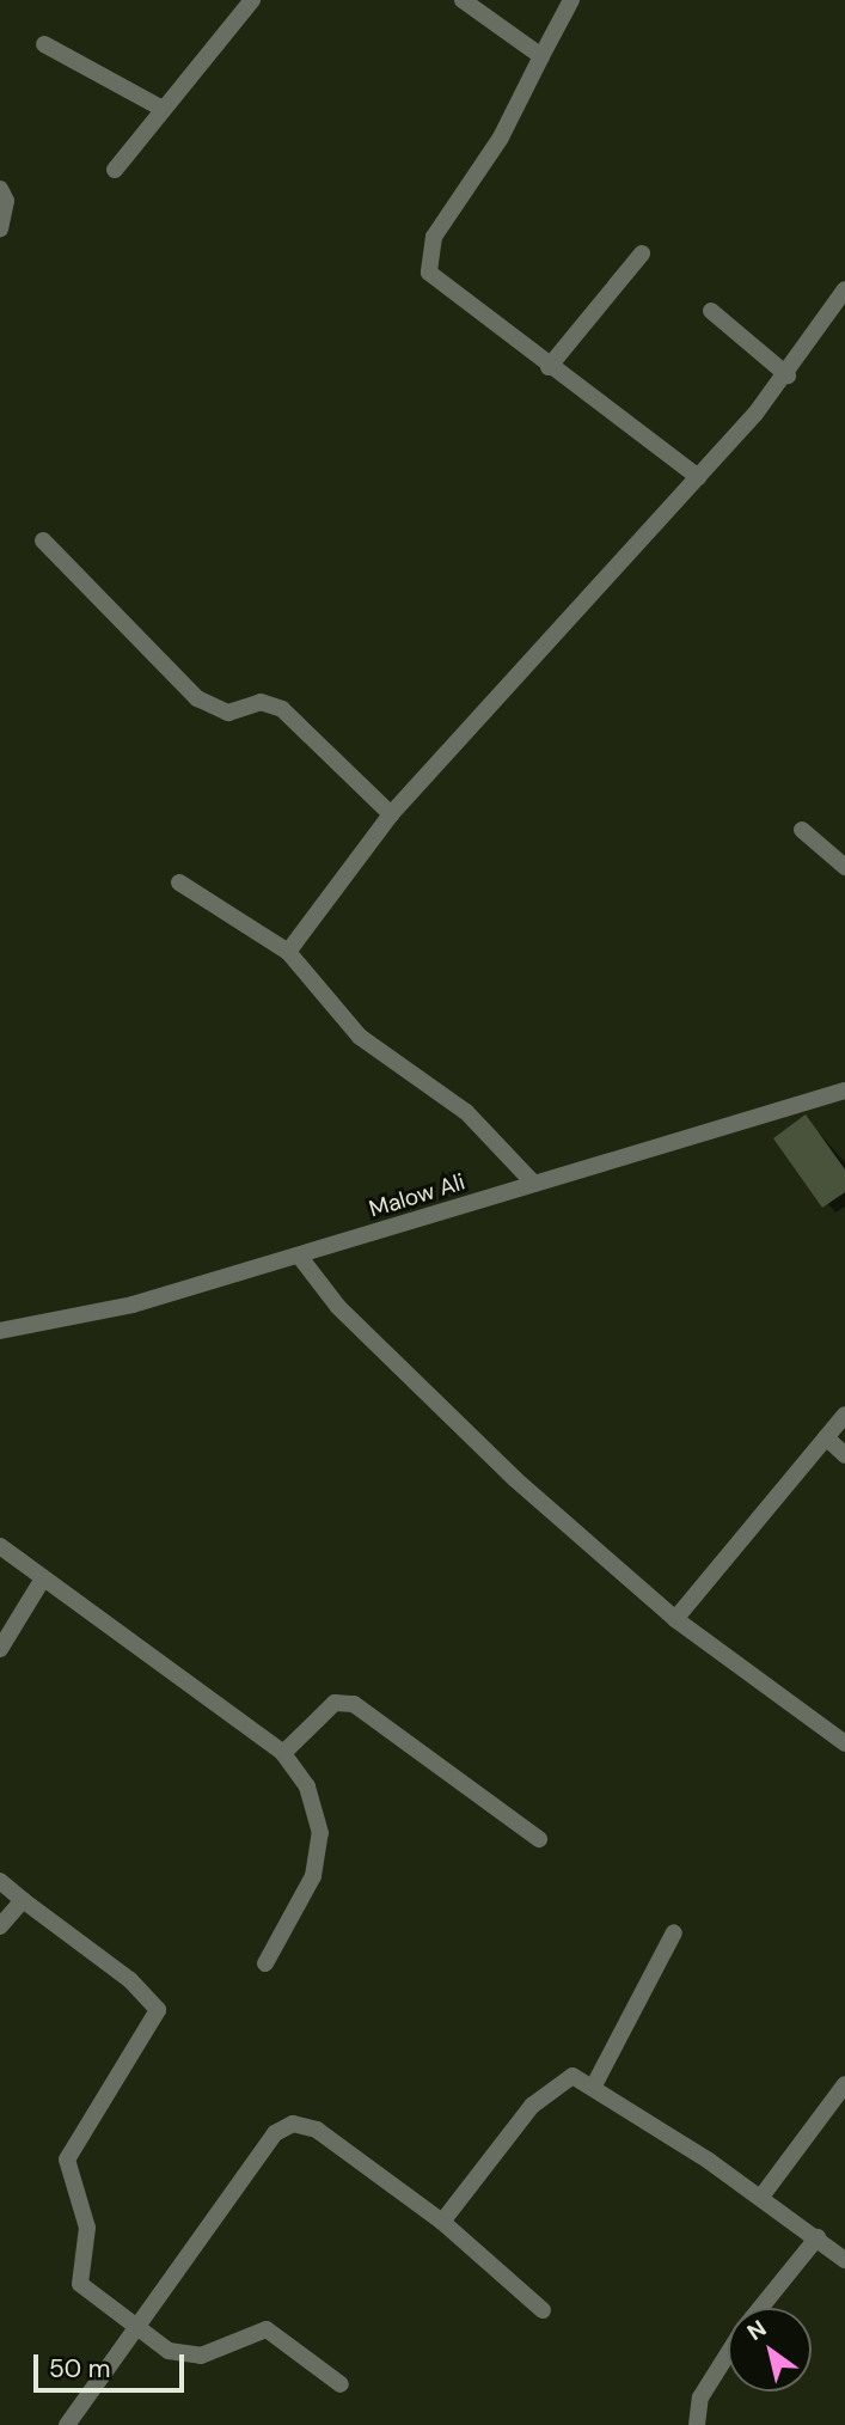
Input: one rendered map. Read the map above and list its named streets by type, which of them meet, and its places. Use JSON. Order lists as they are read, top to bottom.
{
  "streets": {
    "street": ["Malow Ali"]
  },
  "scale_bar": "50 m",
  "north": "top left"
}
